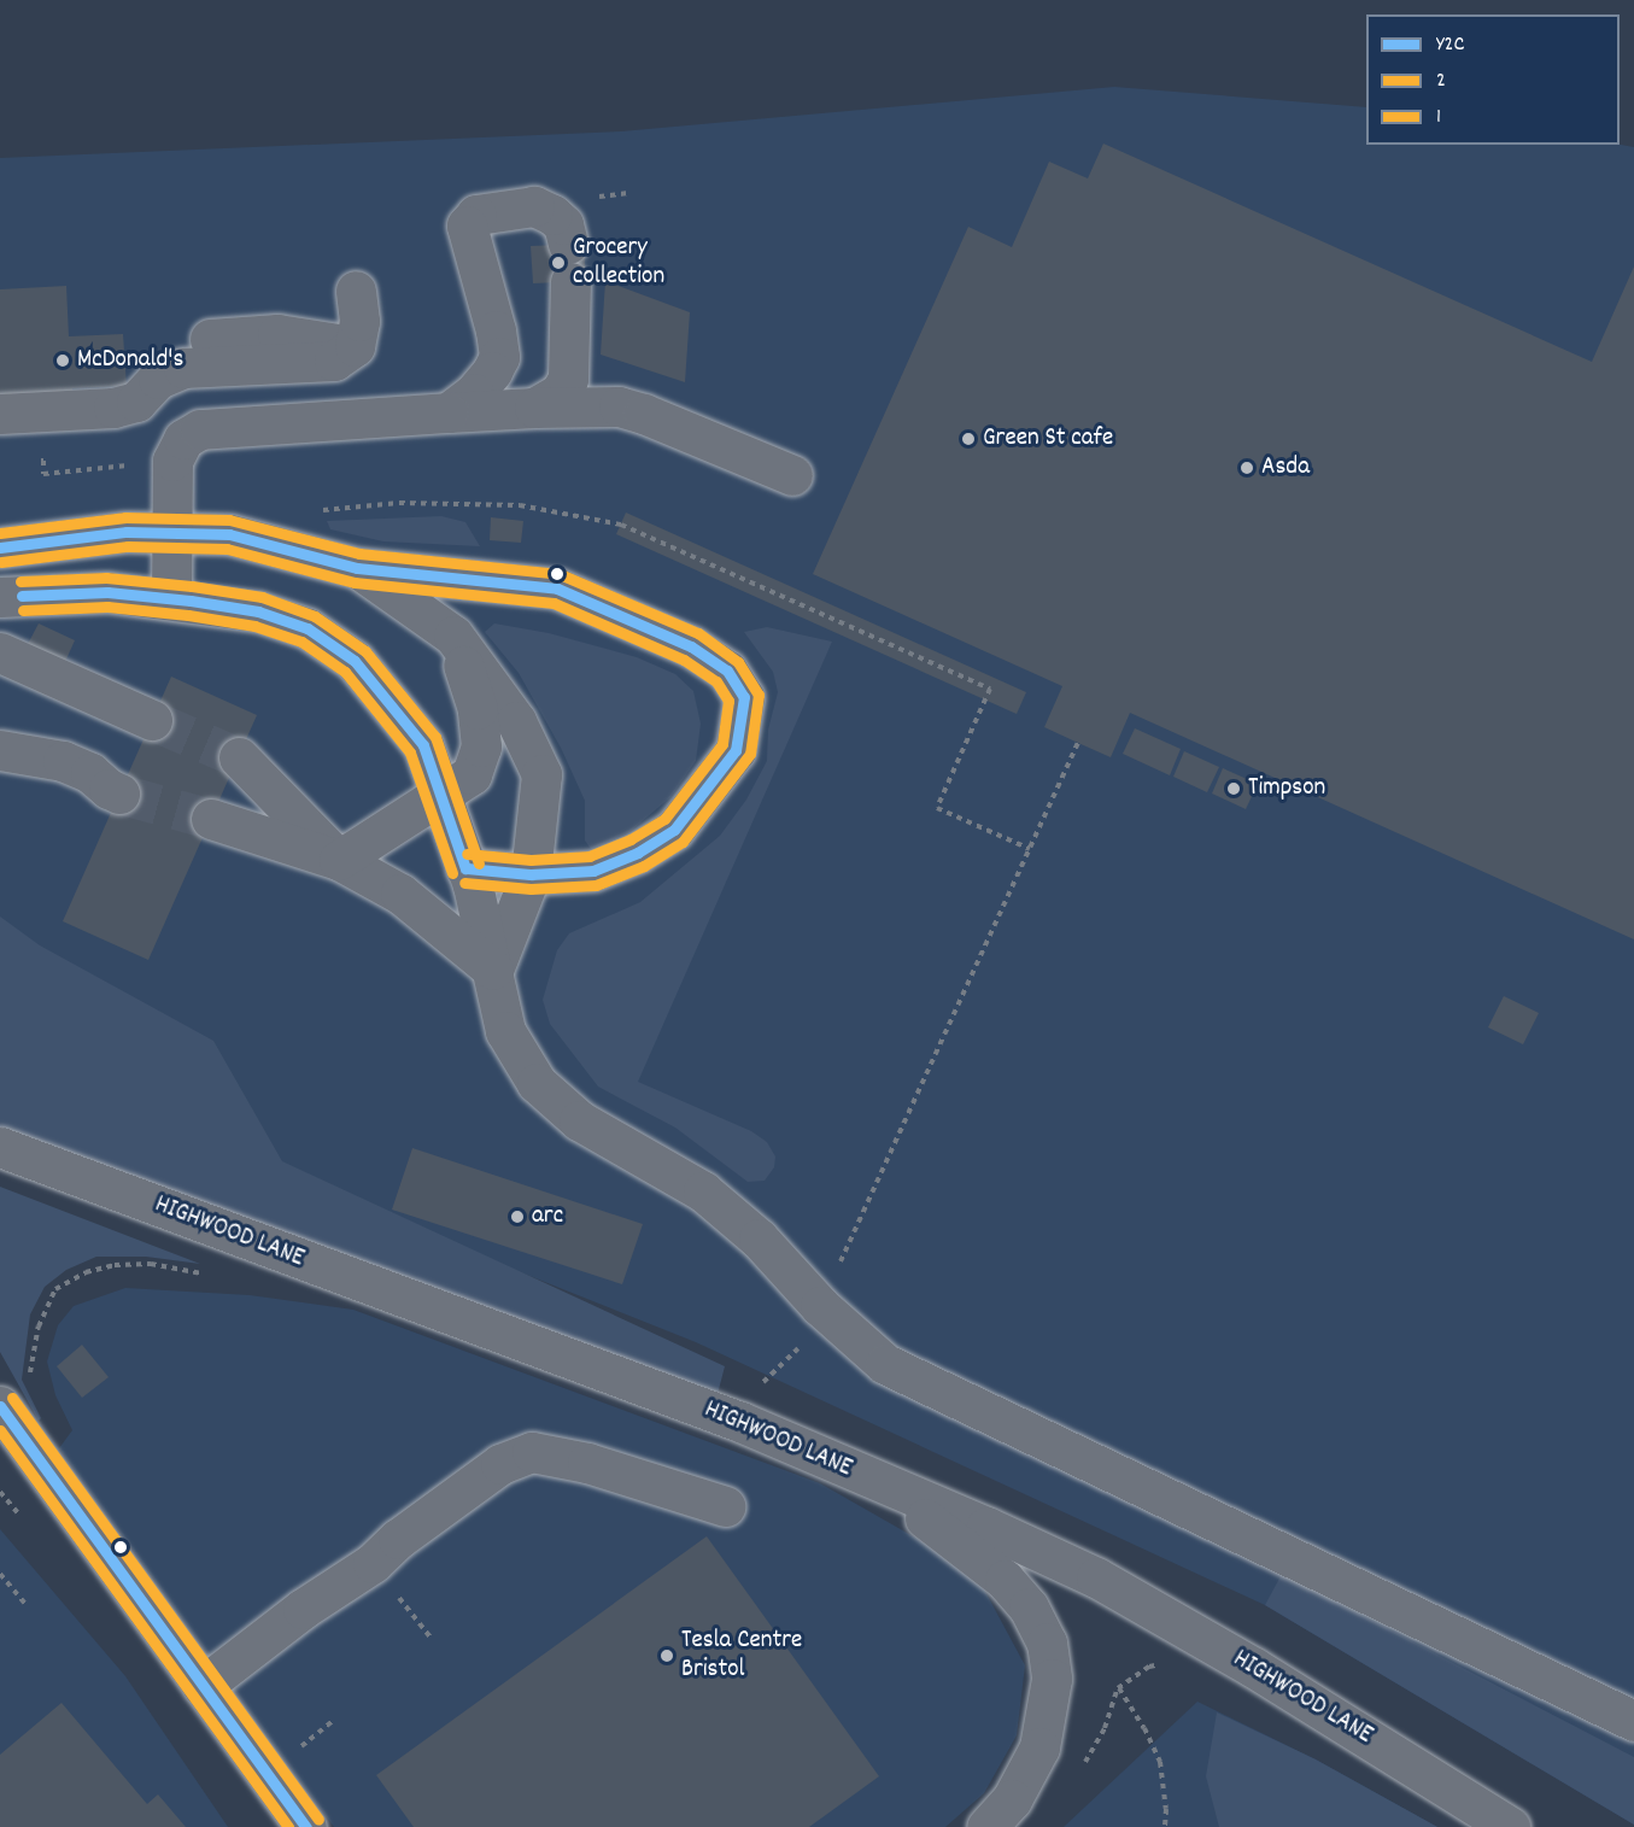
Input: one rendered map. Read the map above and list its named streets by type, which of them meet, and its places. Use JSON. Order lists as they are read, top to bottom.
{
  "streets": {
    "street": ["HIGHWOOD LANE"]
  },
  "places": [
    "Grocery collection",
    "McDonald's",
    "Green St cafe",
    "Asda",
    "Timpson",
    "arc",
    "Tesla Centre Bristol"
  ],
  "lines": ["transit line 1", "transit line Y2C", "transit line 2"],
  "legend": ["Y2C", "2", "1"]
}
